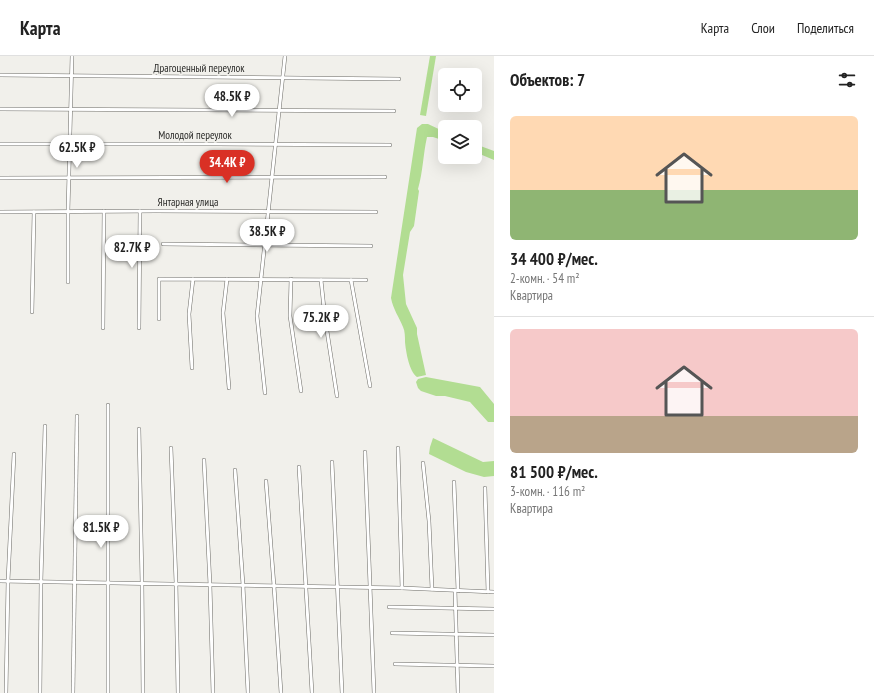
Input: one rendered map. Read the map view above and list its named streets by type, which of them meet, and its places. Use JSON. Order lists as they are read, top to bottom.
{
  "streets": {
    "street": ["Драгоценный переулок", "Молодой переулок", "Янтарная улица"]
  },
  "page": {
    "header": "Карта",
    "nav": ["Карта", "Слои", "Поделиться"],
    "heading": "Объектов: 7",
    "price": [
      "48.5K ₽",
      "62.5K ₽",
      "34.4K ₽",
      "38.5K ₽",
      "82.7K ₽",
      "75.2K ₽",
      "81.5K ₽"
    ],
    "list": [
      {
        "name": "34 400 ₽/мес.",
        "note": "2-комн. · 54 m² · Квартира"
      },
      {
        "name": "81 500 ₽/мес.",
        "note": "3-комн. · 116 m² · Квартира"
      }
    ]
  }
}
